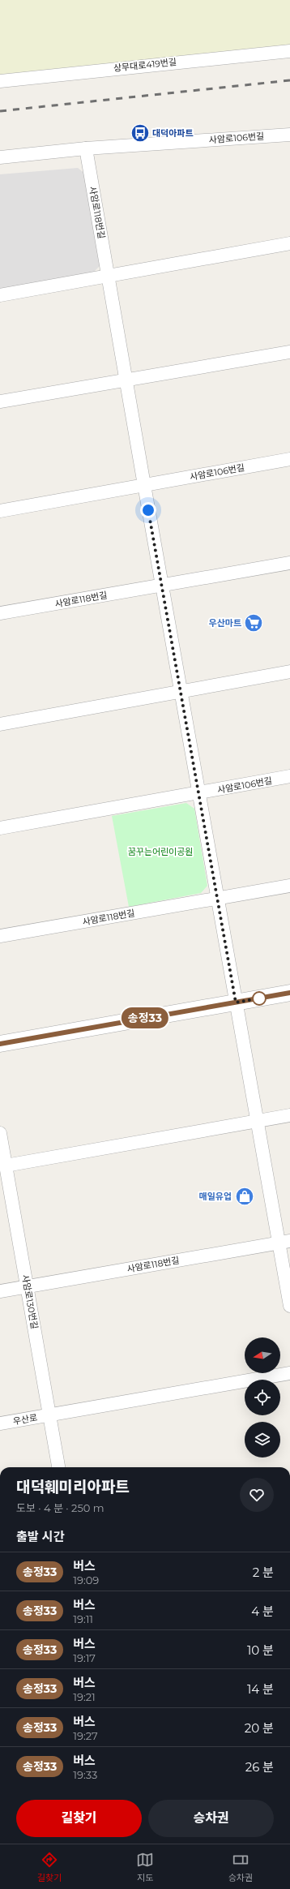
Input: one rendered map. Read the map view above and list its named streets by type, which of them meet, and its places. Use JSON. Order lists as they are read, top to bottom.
{
  "streets": {
    "street": [
      "상무대로419번길",
      "사암로106번길",
      "사암로118번길",
      "사암로130번길",
      "우산로"
    ]
  },
  "crossings": [
    ["사암로106번길", "사암로118번길"],
    ["사암로118번길", "사암로130번길"],
    ["사암로130번길", "우산로"]
  ],
  "parks": ["꿈꾸는어린이공원"],
  "places": {
    "bus stop": ["대덕아파트"],
    "supermarket": ["우산마트"],
    "shop": ["매일유업"]
  },
  "lines": ["bus line 송정33"],
  "north": "left",
  "page": {
    "on_map": "송정33",
    "heading": [
      ["대덕훼미리아파트", "도보 · 4 분 · 250 m"],
      "출발 시간"
    ],
    "list": [
      {
        "mark": "송정33",
        "name": "버스",
        "note": "19:09",
        "value": "2 분"
      },
      {
        "mark": "송정33",
        "name": "버스",
        "note": "19:11",
        "value": "4 분"
      },
      {
        "mark": "송정33",
        "name": "버스",
        "note": "19:17",
        "value": "10 분"
      },
      {
        "mark": "송정33",
        "name": "버스",
        "note": "19:21",
        "value": "14 분"
      },
      {
        "mark": "송정33",
        "name": "버스",
        "note": "19:27",
        "value": "20 분"
      },
      {
        "mark": "송정33",
        "name": "버스",
        "note": "19:33",
        "value": "26 분"
      }
    ],
    "buttons": ["길찾기", "승차권"],
    "tabs": ["길찾기", "지도", "승차권"]
  }
}
